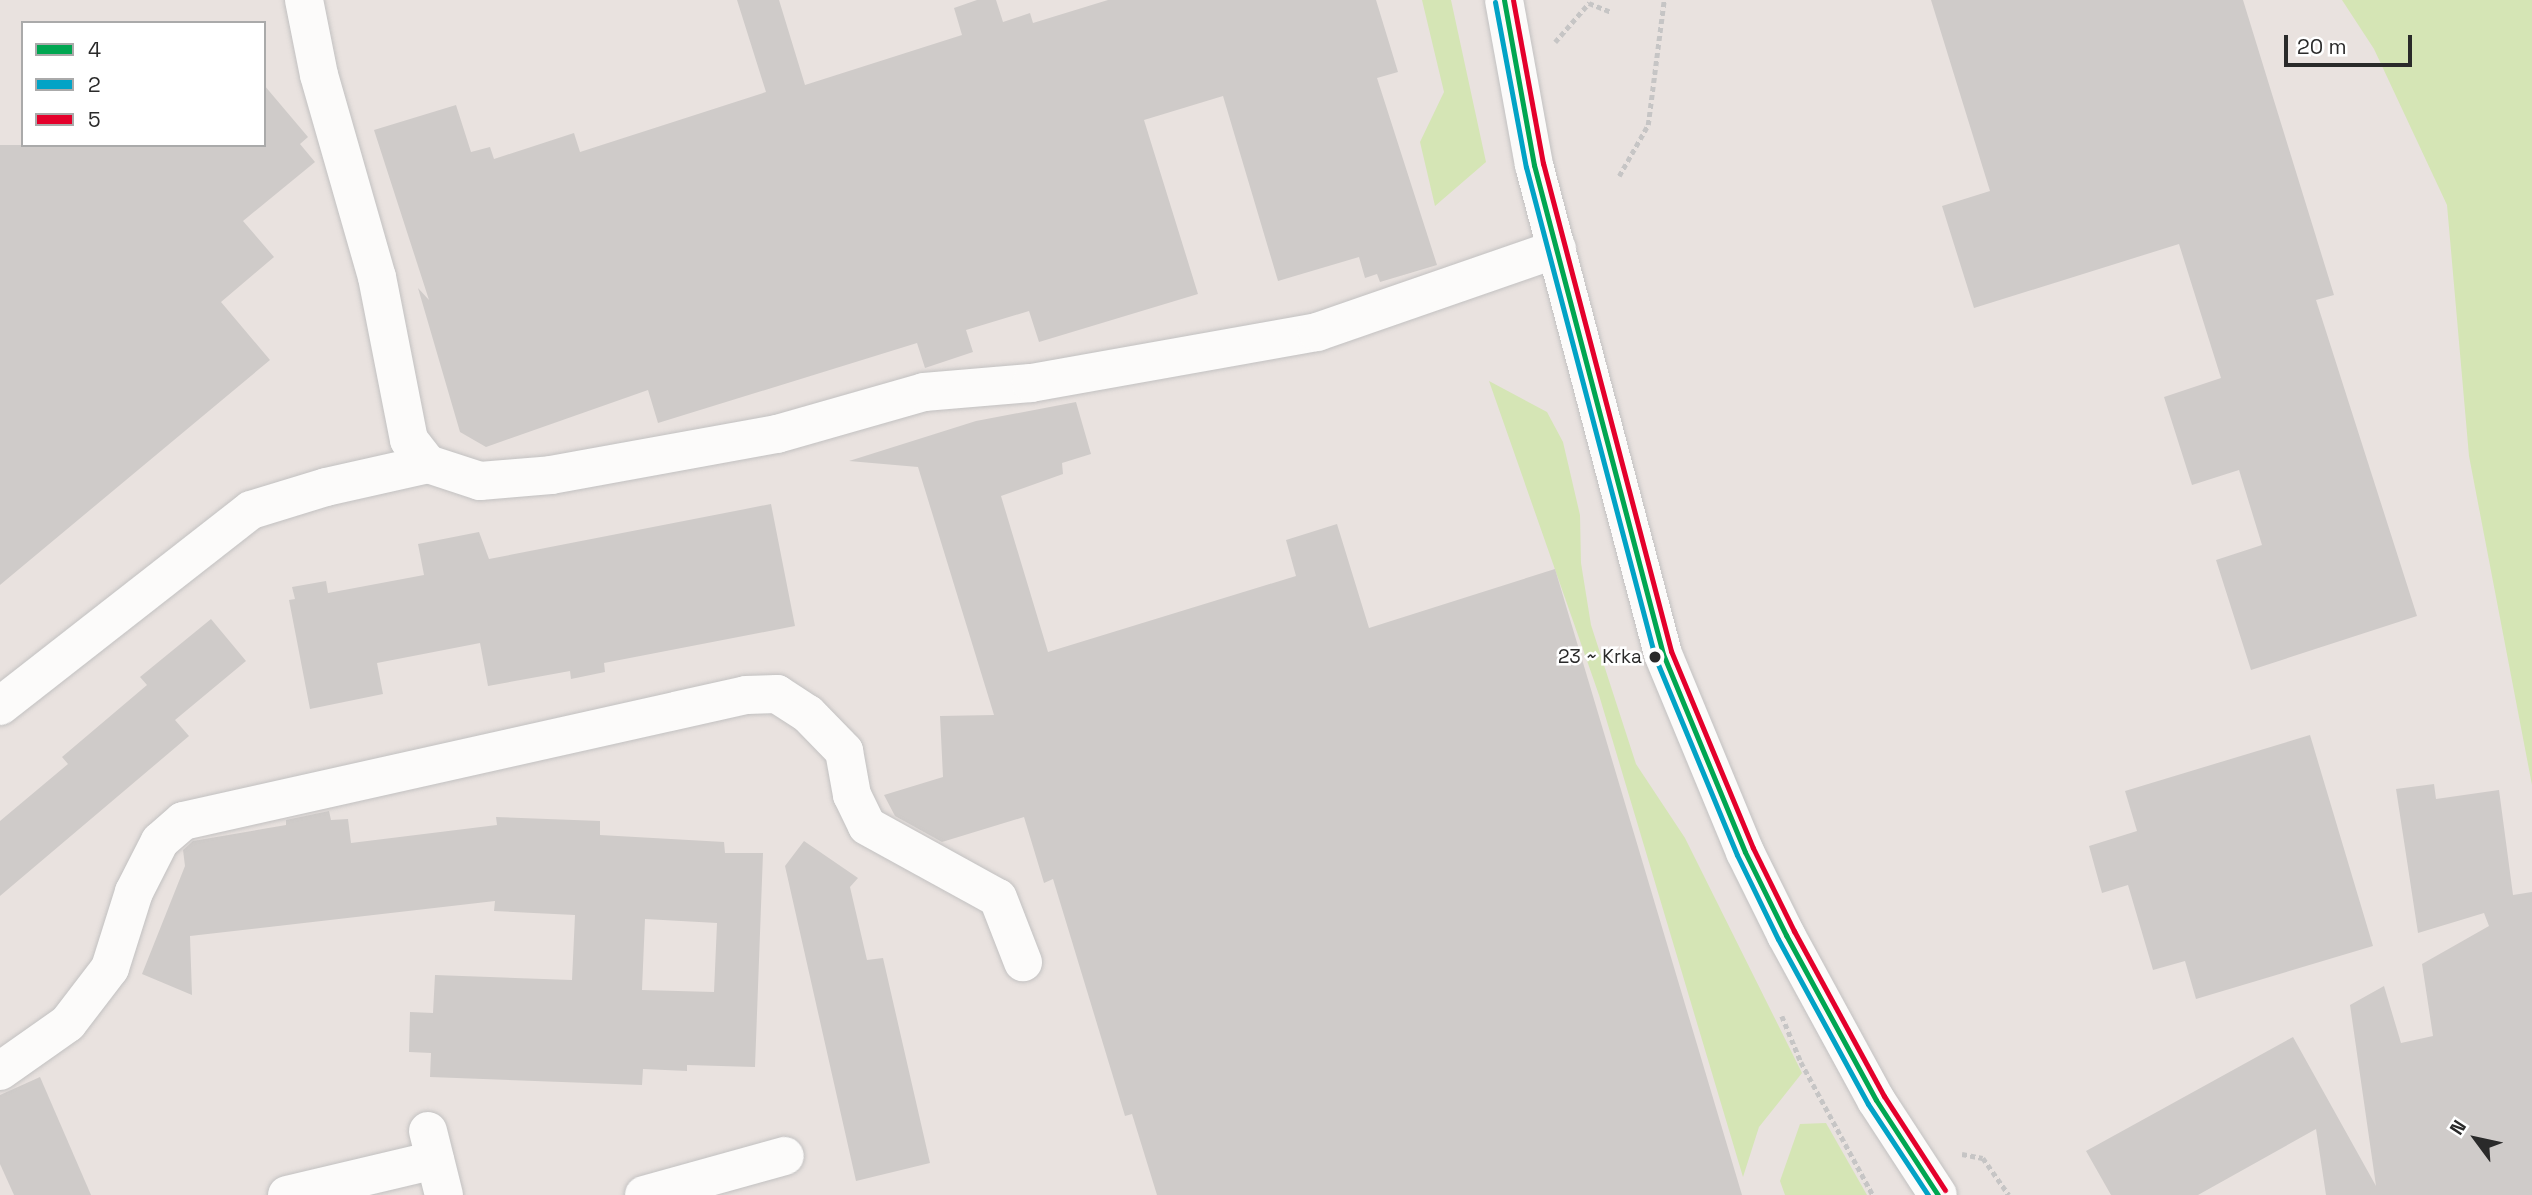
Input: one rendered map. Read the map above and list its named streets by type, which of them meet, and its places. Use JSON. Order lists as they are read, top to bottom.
{
  "places": ["23 ~ Krka"],
  "lines": ["transit line 4", "transit line 5", "transit line 2"],
  "legend": ["4", "2", "5"],
  "scale_bar": "20 m",
  "north": "top left"
}
